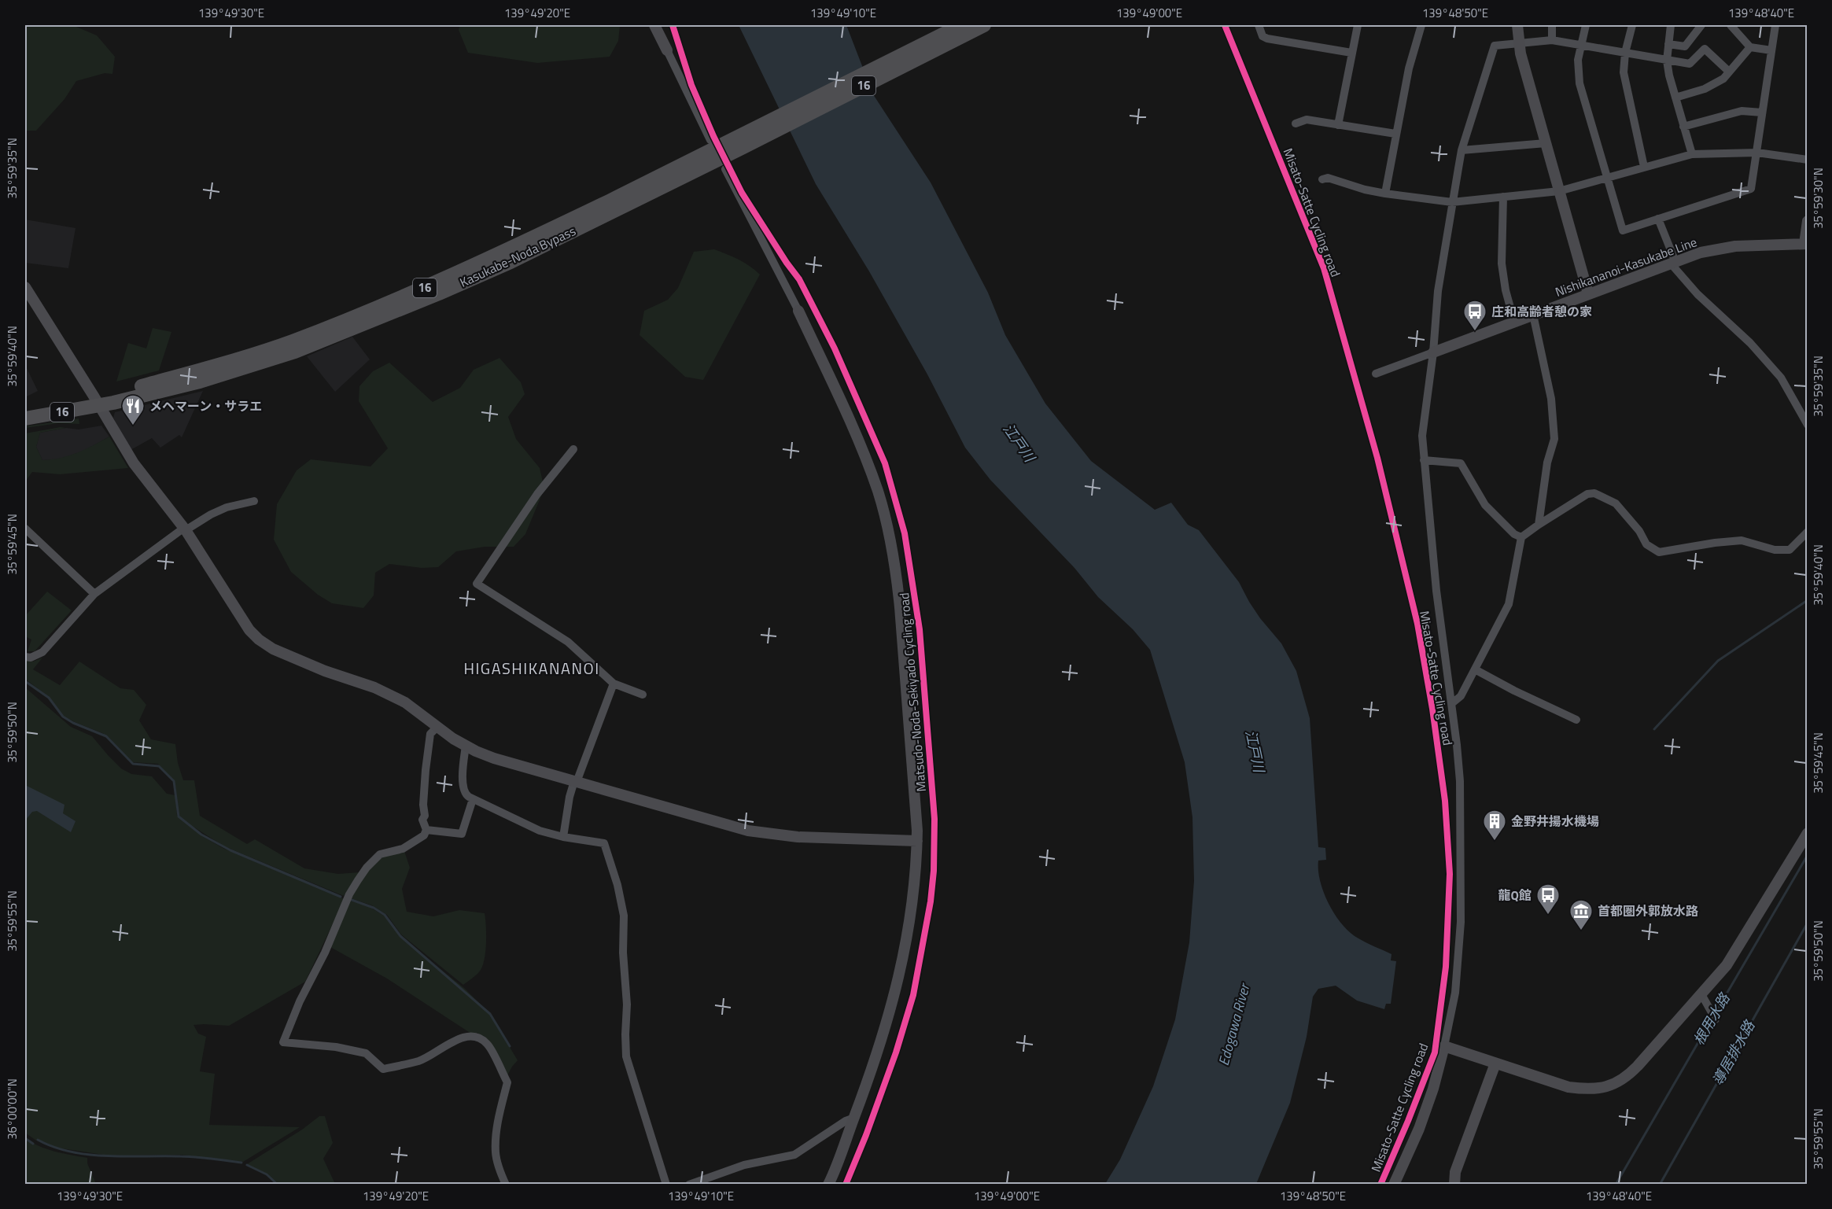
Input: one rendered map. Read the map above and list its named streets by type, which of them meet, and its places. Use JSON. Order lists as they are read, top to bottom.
{
  "streets": {
    "highway": ["16", "Kasukabe-Noda Bypass"],
    "street": ["Nishikananoi-Kasukabe Line"],
    "cycle path": ["Misato-Satte Cycling road", "Matsudo-Noda-Sekiyado Cycling road"]
  },
  "districts": ["HIGASHIKANANOI"],
  "water": [
    "江戸川",
    "根用水路",
    "Edogawa River",
    "導居排水路"
  ],
  "places": {
    "bus stop": ["庄和高齢者憩の家", "龍Q館"],
    "restaurant": ["メヘマーン・サラエ"],
    "building": ["金野井揚水機場"],
    "museum": ["首都圏外郭放水路"]
  },
  "coordinates": [
    "139°49'30\"E",
    "139°49'20\"E",
    "139°49'10\"E",
    "139°49'00\"E",
    "139°48'50\"E",
    "139°48'40\"E",
    "35°59'35\"N",
    "35°59'30\"N",
    "35°59'40\"N",
    "35°59'45\"N",
    "35°59'50\"N",
    "35°59'55\"N",
    "36°00'00\"N"
  ]
}
